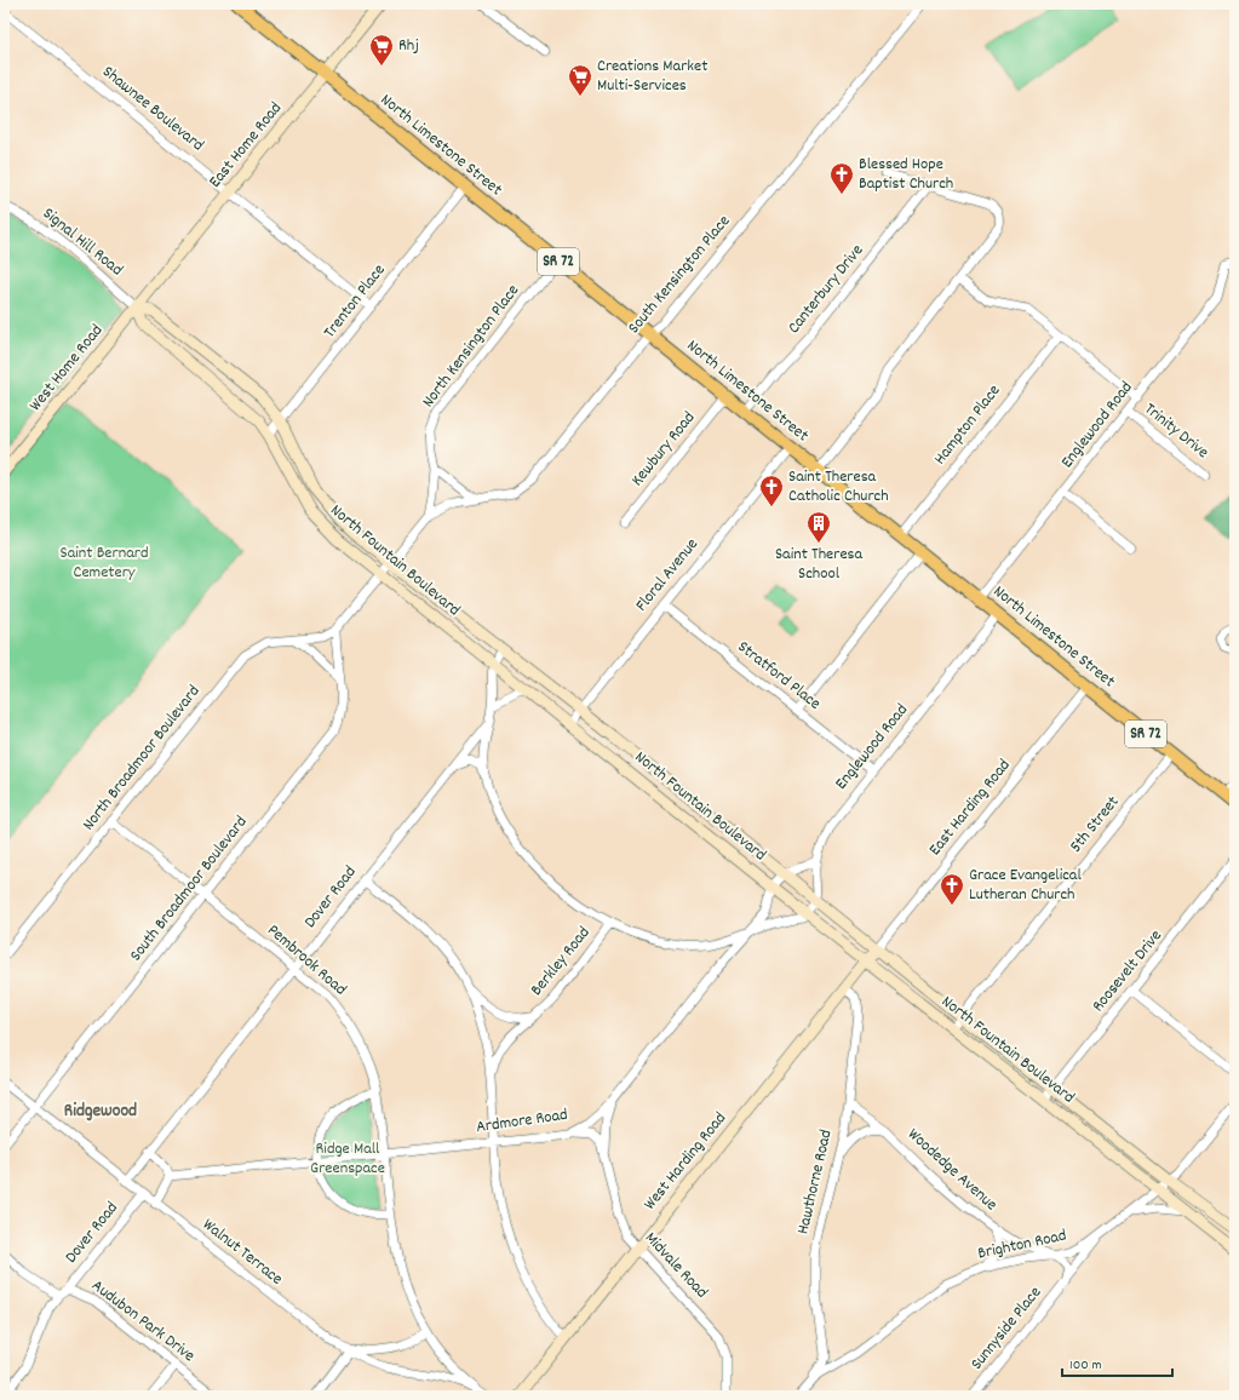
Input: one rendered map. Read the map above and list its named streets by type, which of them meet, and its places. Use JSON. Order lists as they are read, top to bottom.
{
  "streets": {
    "main road": ["North Limestone Street", "SR 72"],
    "street": [
      "Shawnee Boulevard",
      "East Home Road",
      "Signal Hill Road",
      "South Kensington Place",
      "Canterbury Drive",
      "Trenton Place",
      "North Kensington Place",
      "West Home Road",
      "Hampton Place",
      "Englewood Road",
      "Trinity Drive",
      "Kewbury Road",
      "North Fountain Boulevard",
      "Floral Avenue",
      "Stratford Place",
      "North Broadmoor Boulevard",
      "East Harding Road",
      "5th Street",
      "South Broadmoor Boulevard",
      "Dover Road",
      "Pembrook Road",
      "Berkley Road",
      "Roosevelt Drive",
      "Ardmore Road",
      "West Harding Road",
      "Woodedge Avenue",
      "Hawthorne Road",
      "Brighton Road",
      "Walnut Terrace",
      "Midvale Road",
      "Audubon Park Drive",
      "Sunnyside Place"
    ]
  },
  "crossings": [
    ["Shawnee Boulevard", "East Home Road"],
    ["Shawnee Boulevard", "Trenton Place"],
    ["East Home Road", "North Limestone Street"],
    ["East Home Road", "Signal Hill Road"],
    ["East Home Road", "West Home Road"],
    ["East Home Road", "North Fountain Boulevard"],
    ["North Limestone Street", "South Kensington Place"],
    ["North Limestone Street", "Canterbury Drive"],
    ["North Limestone Street", "Trenton Place"],
    ["North Limestone Street", "North Kensington Place"],
    ["North Limestone Street", "Hampton Place"],
    ["North Limestone Street", "Englewood Road"],
    ["North Limestone Street", "Kewbury Road"],
    ["North Limestone Street", "Floral Avenue"],
    ["North Limestone Street", "East Harding Road"],
    ["North Limestone Street", "5th Street"],
    ["Signal Hill Road", "West Home Road"],
    ["Signal Hill Road", "North Fountain Boulevard"],
    ["South Kensington Place", "North Kensington Place"],
    ["Trenton Place", "North Fountain Boulevard"],
    ["West Home Road", "North Fountain Boulevard"],
    ["Englewood Road", "Trinity Drive"],
    ["Englewood Road", "North Fountain Boulevard"],
    ["Englewood Road", "Stratford Place"],
    ["North Fountain Boulevard", "Floral Avenue"],
    ["North Fountain Boulevard", "East Harding Road"],
    ["North Fountain Boulevard", "5th Street"],
    ["North Fountain Boulevard", "Roosevelt Drive"],
    ["North Fountain Boulevard", "Ardmore Road"],
    ["North Fountain Boulevard", "West Harding Road"],
    ["North Fountain Boulevard", "Brighton Road"],
    ["Floral Avenue", "Stratford Place"],
    ["North Broadmoor Boulevard", "South Broadmoor Boulevard"],
    ["North Broadmoor Boulevard", "Pembrook Road"],
    ["East Harding Road", "West Harding Road"],
    ["South Broadmoor Boulevard", "Pembrook Road"],
    ["South Broadmoor Boulevard", "Walnut Terrace"],
    ["Dover Road", "Pembrook Road"],
    ["Dover Road", "Walnut Terrace"],
    ["Dover Road", "Audubon Park Drive"],
    ["Pembrook Road", "Ardmore Road"],
    ["Pembrook Road", "Walnut Terrace"],
    ["Ardmore Road", "Midvale Road"],
    ["West Harding Road", "Hawthorne Road"],
    ["West Harding Road", "Midvale Road"],
    ["Woodedge Avenue", "Hawthorne Road"],
    ["Woodedge Avenue", "Brighton Road"],
    ["Woodedge Avenue", "Sunnyside Place"],
    ["Hawthorne Road", "Brighton Road"],
    ["Brighton Road", "Sunnyside Place"]
  ],
  "districts": ["Ridgewood"],
  "parks": ["Saint Bernard Cemetery", "Ridge Mall Greenspace"],
  "places": {
    "supermarket": ["Rhj", "Creations Market Multi-Services"],
    "church": ["Blessed Hope Baptist Church", "Saint Theresa Catholic Church", "Grace Evangelical Lutheran Church"],
    "building": ["Saint Theresa School"]
  },
  "scale_bar": "100 m"
}
